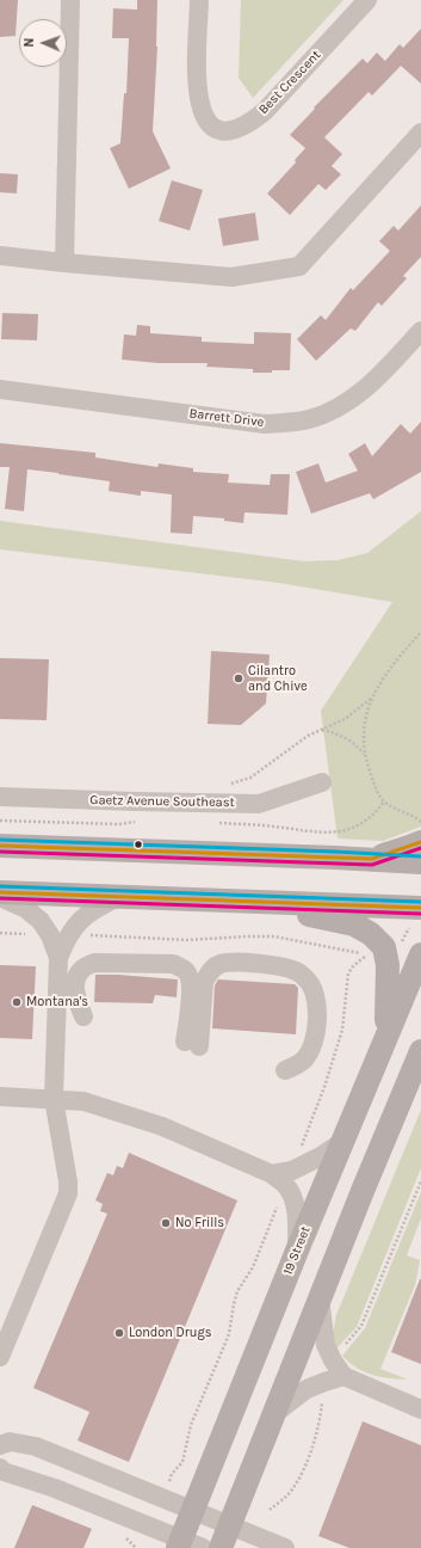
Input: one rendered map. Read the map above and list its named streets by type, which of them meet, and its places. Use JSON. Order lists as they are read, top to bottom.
{
  "streets": {
    "main road": ["19 Street"],
    "street": ["Best Crescent", "Barrett Drive", "Gaetz Avenue Southeast"]
  },
  "places": [
    "Cilantro and Chive",
    "Montana's",
    "No Frills",
    "London Drugs"
  ],
  "north": "left"
}
